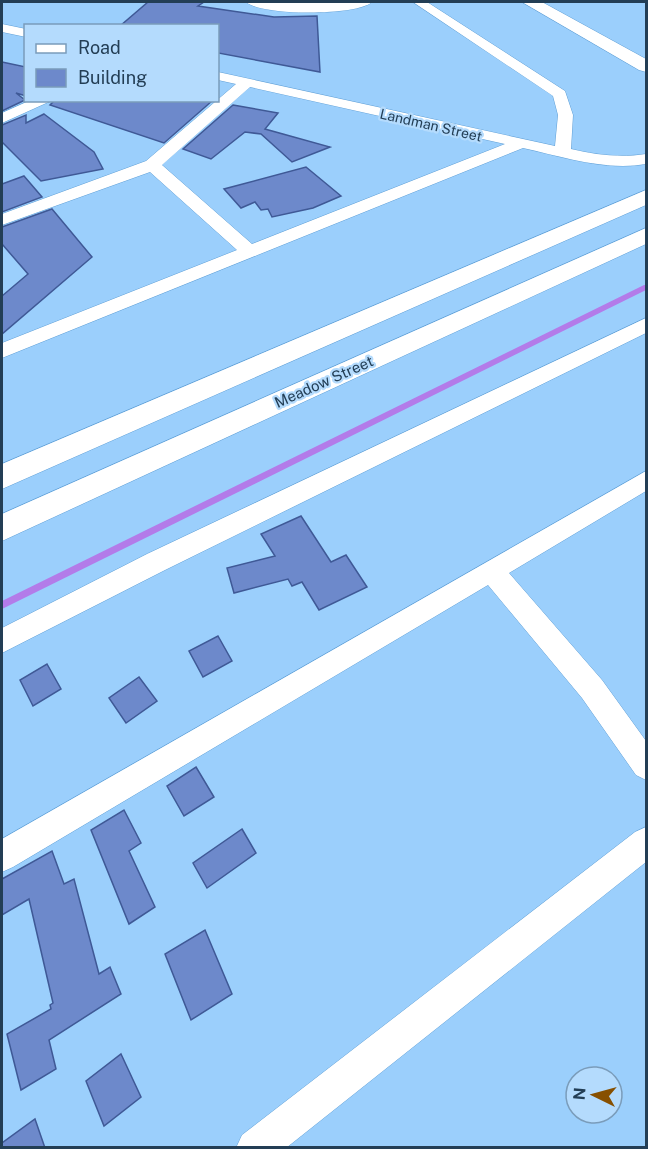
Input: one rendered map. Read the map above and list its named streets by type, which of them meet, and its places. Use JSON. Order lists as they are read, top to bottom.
{
  "streets": {
    "street": ["Landman Street", "Meadow Street"]
  },
  "legend": ["Road", "Building"],
  "north": "left"
}
